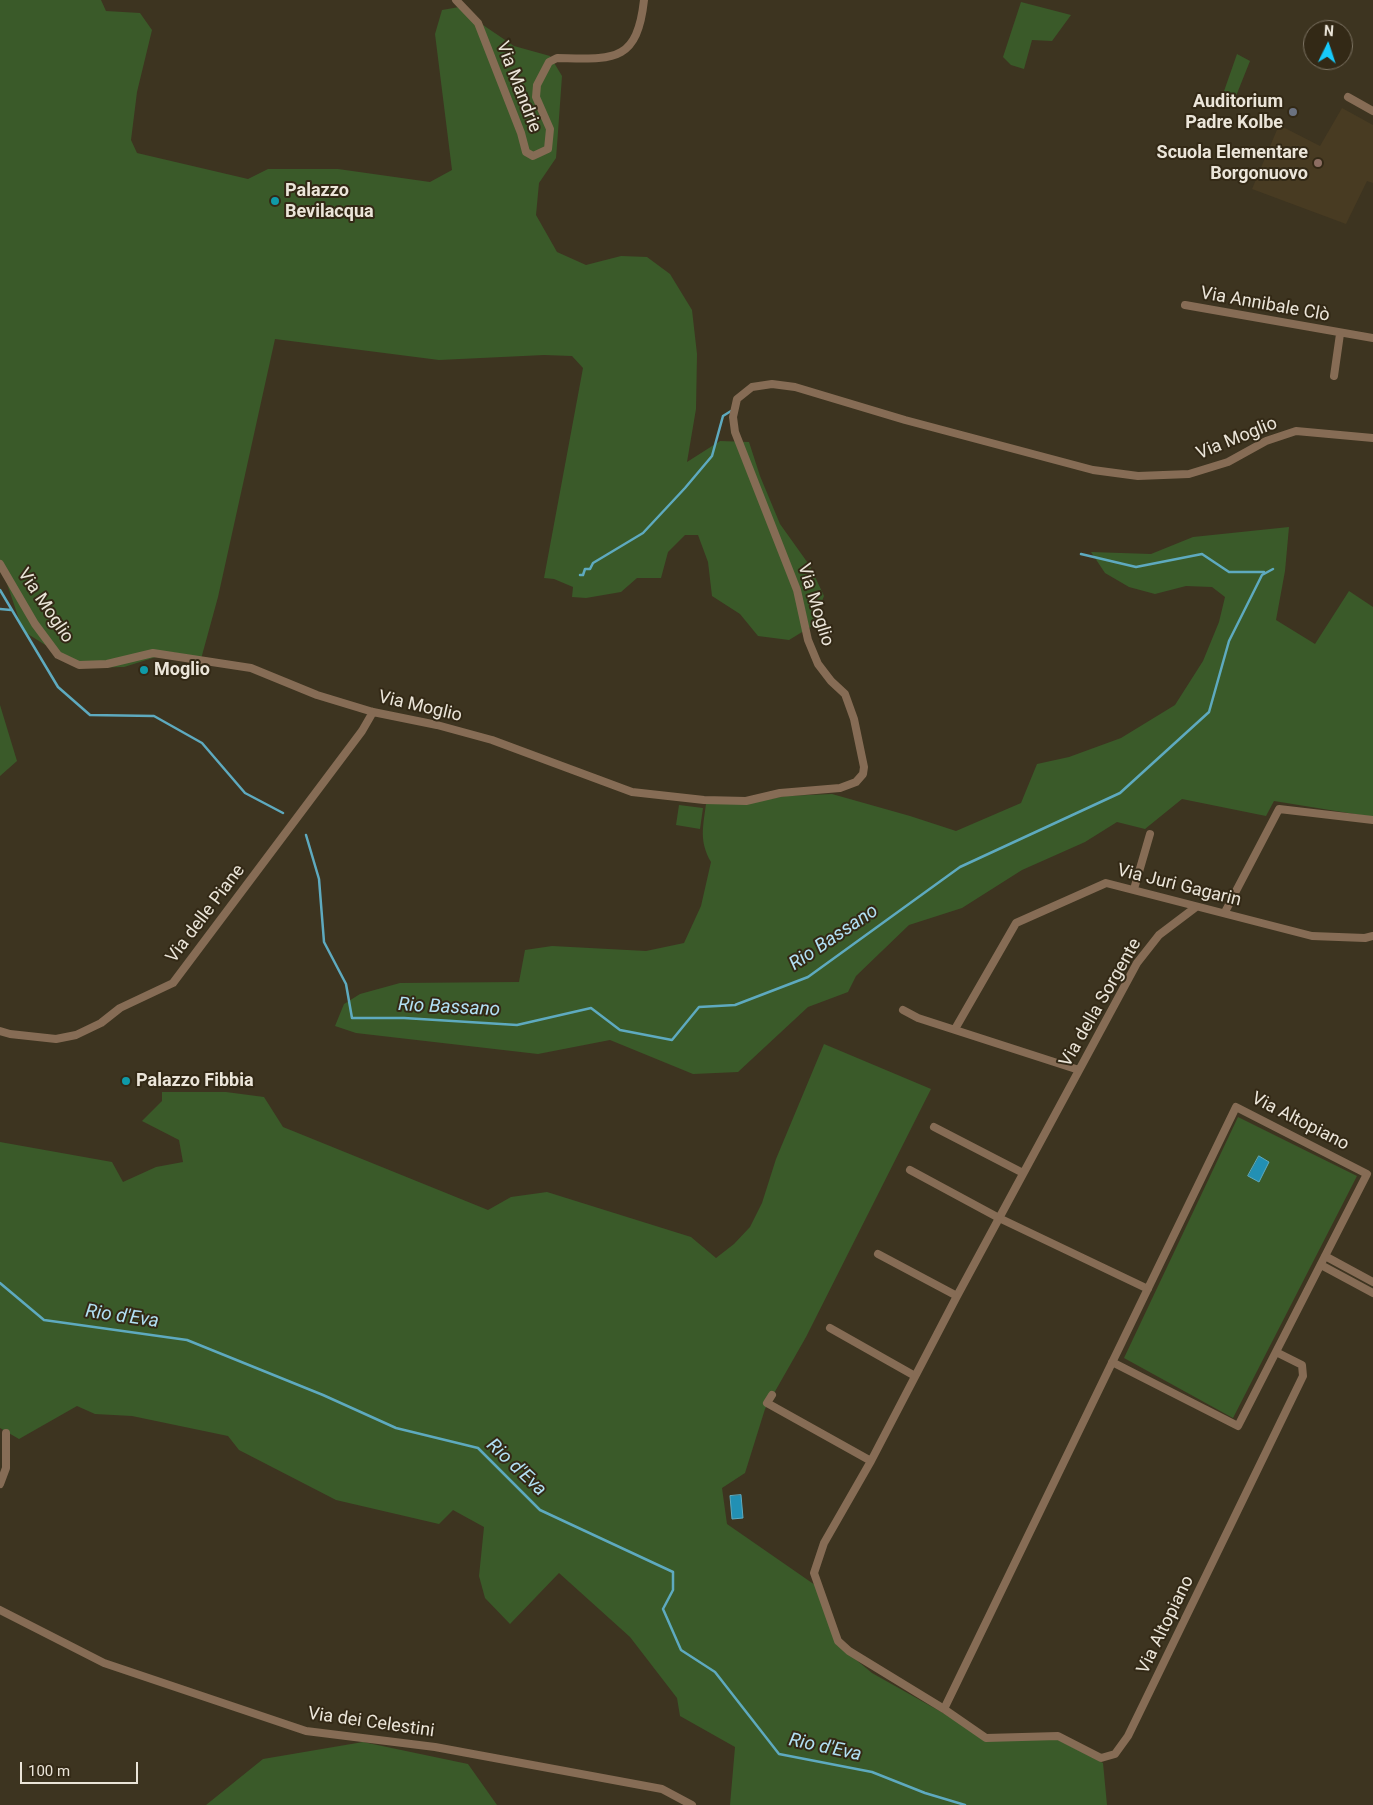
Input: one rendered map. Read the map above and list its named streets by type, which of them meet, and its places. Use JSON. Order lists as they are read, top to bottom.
{
  "streets": {
    "street": [
      "Via Mandrie",
      "Via Annibale Clò",
      "Via Moglio",
      "Via Juri Gagarin",
      "Via delle Piane",
      "Via della Sorgente",
      "Via Altopiano",
      "Via dei Celestini"
    ]
  },
  "crossings": [
    ["Via Moglio", "Via delle Piane"],
    ["Via Juri Gagarin", "Via della Sorgente"],
    ["Via della Sorgente", "Via Altopiano"]
  ],
  "water": ["Rio Bassano", "Rio d'Eva"],
  "places": [
    "Auditorium Padre Kolbe",
    "Scuola Elementare Borgonuovo",
    "Palazzo Bevilacqua",
    "Moglio",
    "Palazzo Fibbia"
  ],
  "scale_bar": "100 m",
  "north": "top"
}
